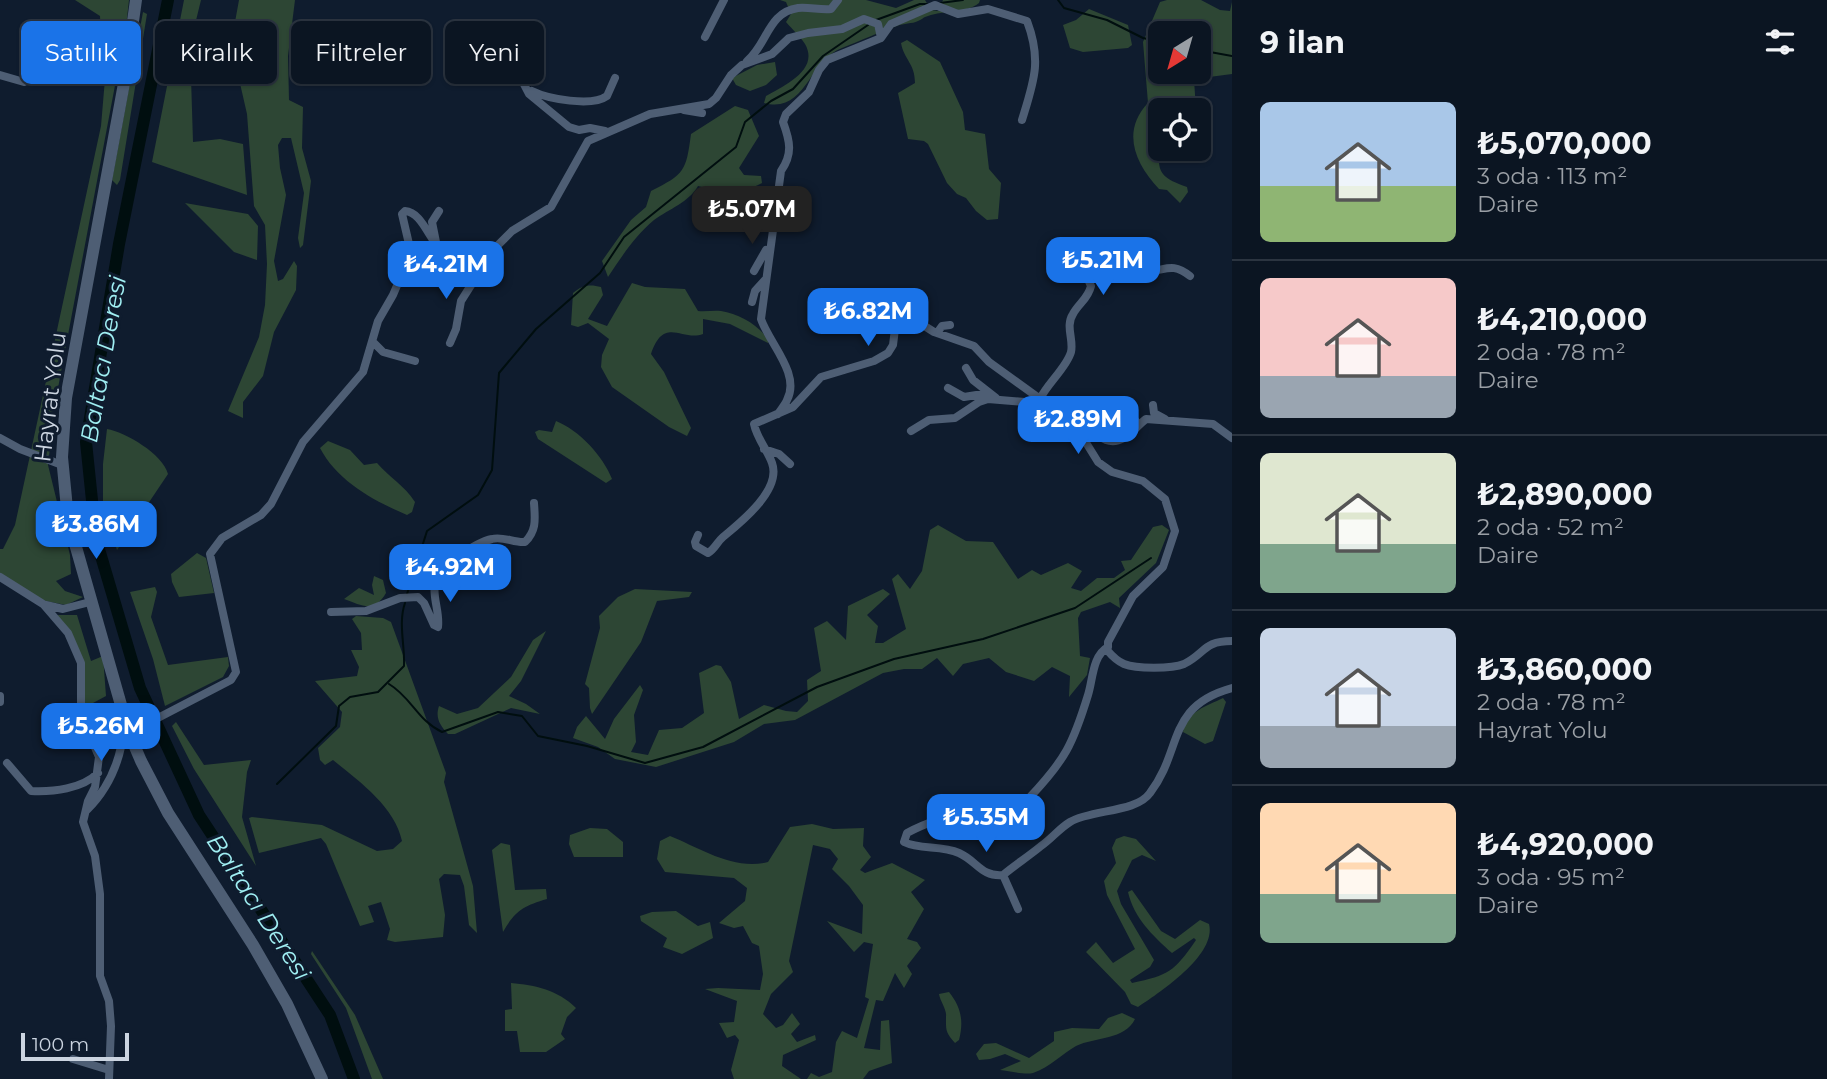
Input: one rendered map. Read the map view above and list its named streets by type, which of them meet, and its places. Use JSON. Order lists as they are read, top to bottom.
{
  "streets": {
    "main road": ["Hayrat Yolu"]
  },
  "water": ["Baltacı Deresi"],
  "scale_bar": "100 m",
  "north": "bottom left",
  "page": {
    "heading": "9 ilan",
    "chip": [
      "Satılık",
      "Kiralık",
      "Filtreler",
      "Yeni"
    ],
    "list": [
      {
        "name": "₺5,070,000",
        "note": "3 oda · 113 m² · Daire"
      },
      {
        "name": "₺4,210,000",
        "note": "2 oda · 78 m² · Daire"
      },
      {
        "name": "₺2,890,000",
        "note": "2 oda · 52 m² · Daire"
      },
      {
        "name": "₺3,860,000",
        "note": "2 oda · 78 m² · Hayrat Yolu"
      },
      {
        "name": "₺4,920,000",
        "note": "3 oda · 95 m² · Daire"
      }
    ],
    "price": [
      "₺5.07M",
      "₺5.21M",
      "₺4.21M",
      "₺6.82M",
      "₺2.89M",
      "₺3.86M",
      "₺4.92M",
      "₺5.26M",
      "₺5.35M"
    ],
    "scale": "100 m"
  }
}
